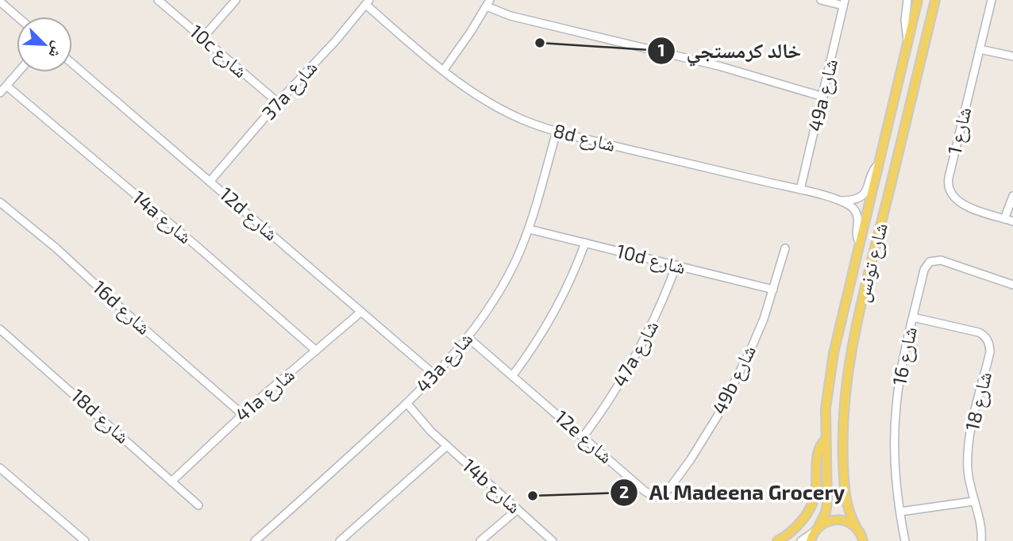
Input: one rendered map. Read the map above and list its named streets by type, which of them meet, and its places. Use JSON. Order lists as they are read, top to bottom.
{
  "streets": {
    "main road": ["شارع تونس"],
    "street": [
      "10c شارع",
      "37a شارع",
      "49a شارع",
      "شارع 1",
      "8d شارع",
      "12d شارع",
      "14a شارع",
      "10d شارع",
      "16d شارع",
      "47a شارع",
      "شارع 16",
      "43a شارع",
      "49b شارع",
      "41a شارع",
      "شارع 18",
      "18d شارع",
      "12e شارع",
      "14b شارع"
    ]
  },
  "crossings": [
    ["10c شارع", "37a شارع"],
    ["37a شارع", "8d شارع"],
    ["37a شارع", "12d شارع"],
    ["49a شارع", "8d شارع"],
    ["8d شارع", "شارع تونس"],
    ["8d شارع", "43a شارع"],
    ["12d شارع", "43a شارع"],
    ["12d شارع", "41a شارع"],
    ["14a شارع", "41a شارع"],
    ["10d شارع", "47a شارع"],
    ["10d شارع", "43a شارع"],
    ["10d شارع", "49b شارع"],
    ["16d شارع", "41a شارع"],
    ["47a شارع", "12e شارع"],
    ["شارع 16", "شارع 18"],
    ["43a شارع", "12e شارع"],
    ["43a شارع", "14b شارع"],
    ["49b شارع", "12e شارع"],
    ["41a شارع", "18d شارع"]
  ],
  "places": ["خالد كرمستجي", "Al Madeena Grocery"],
  "north": "bottom right"
}
